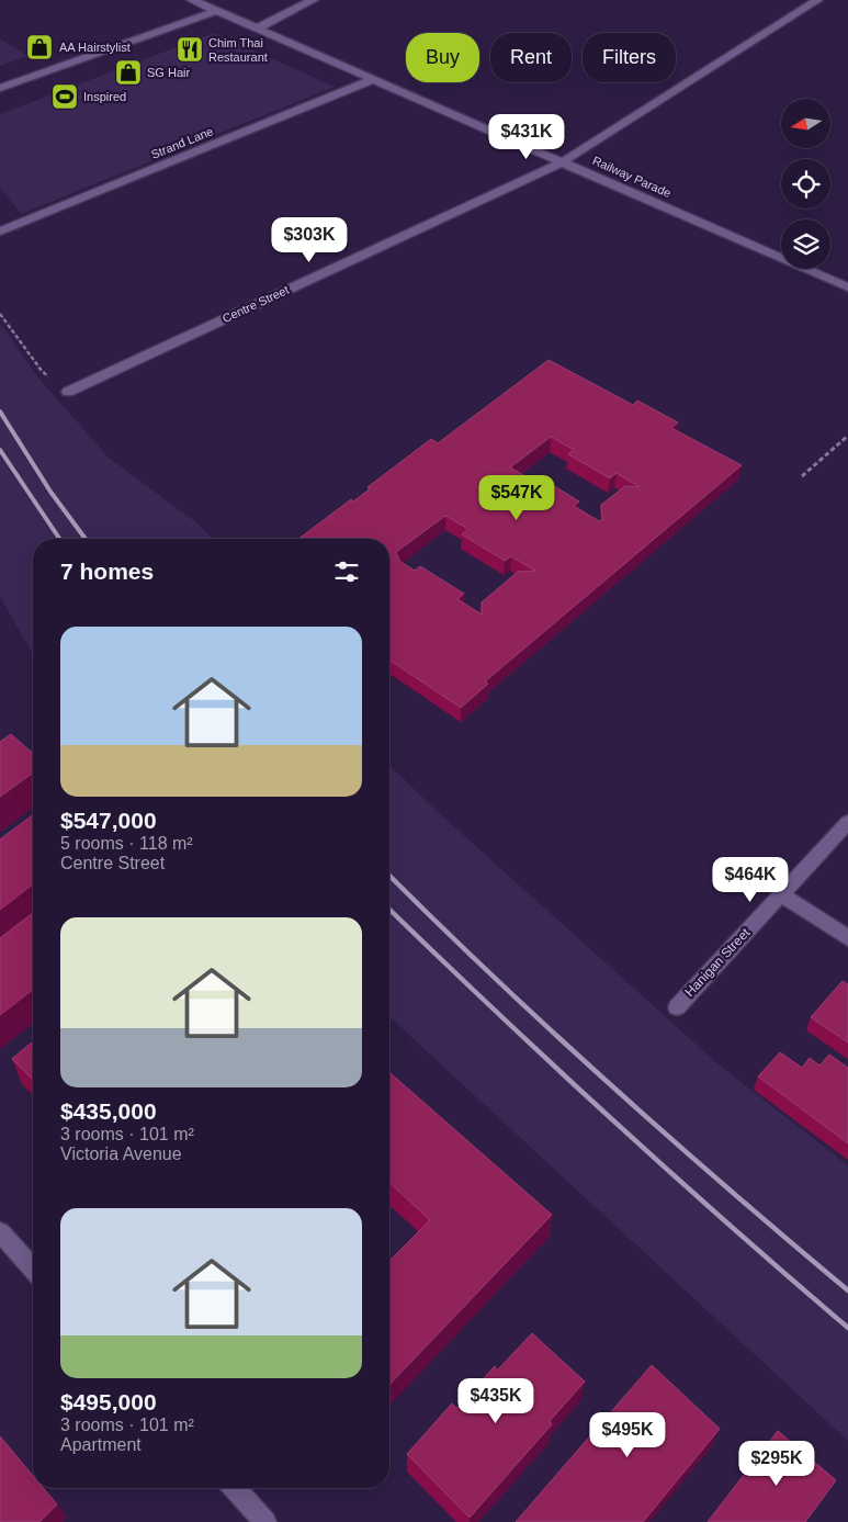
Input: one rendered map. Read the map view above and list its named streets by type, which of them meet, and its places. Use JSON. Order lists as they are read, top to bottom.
{
  "streets": {
    "street": [
      "Strand Lane",
      "Railway Parade",
      "Centre Street",
      "Hanigan Street"
    ]
  },
  "crossings": [
    ["Strand Lane", "Railway Parade"],
    ["Railway Parade", "Centre Street"]
  ],
  "places": {
    "shop": ["AA Hairstylist", "SG Hair"],
    "restaurant": ["Chim Thai Restaurant"],
    "sports": ["Inspired"]
  },
  "north": "left",
  "page": {
    "chip": ["Buy", "Rent", "Filters"],
    "price": [
      "$431K",
      "$303K",
      "$547K",
      "$464K",
      "$435K",
      "$495K",
      "$295K"
    ],
    "heading": "7 homes",
    "list": [
      {
        "name": "$547,000",
        "note": "5 rooms · 118 m² · Centre Street"
      },
      {
        "name": "$435,000",
        "note": "3 rooms · 101 m² · Victoria Avenue"
      },
      {
        "name": "$495,000",
        "note": "3 rooms · 101 m² · Apartment"
      }
    ]
  }
}
